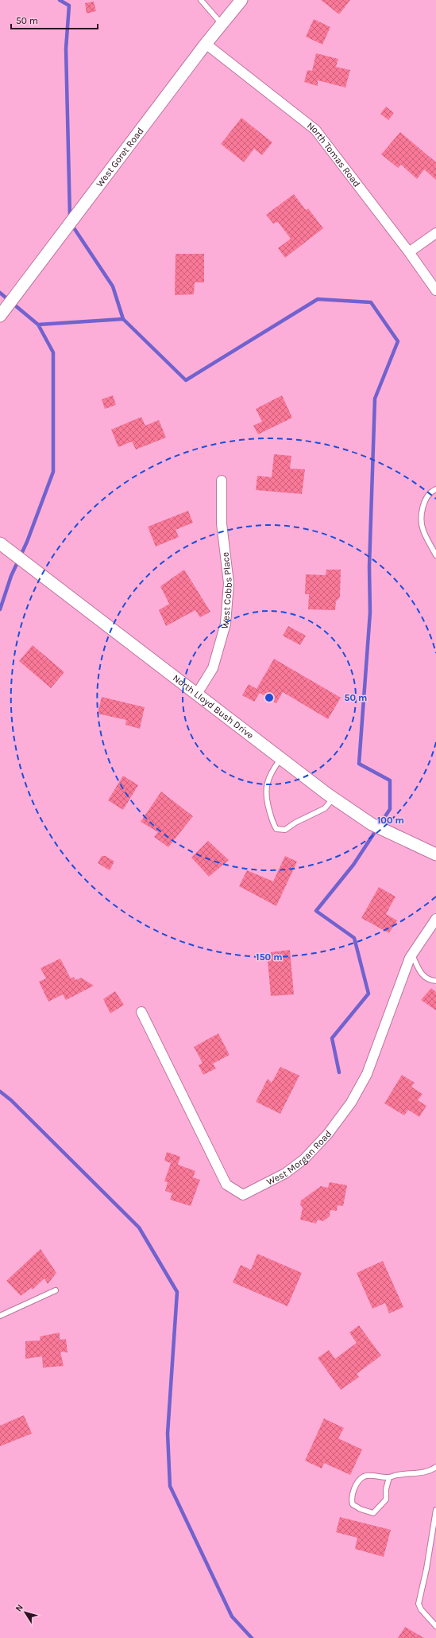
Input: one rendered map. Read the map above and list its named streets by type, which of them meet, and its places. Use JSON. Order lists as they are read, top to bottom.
{
  "streets": {
    "street": [
      "North Tomas Road",
      "West Goret Road",
      "West Cobbs Place",
      "North Lloyd Bush Drive",
      "West Morgan Road"
    ]
  },
  "crossings": [
    ["North Tomas Road", "West Goret Road"],
    ["West Cobbs Place", "North Lloyd Bush Drive"]
  ],
  "scale_bar": "50 m",
  "north": "top left",
  "rings": ["50 m", "100 m", "150 m"]
}
